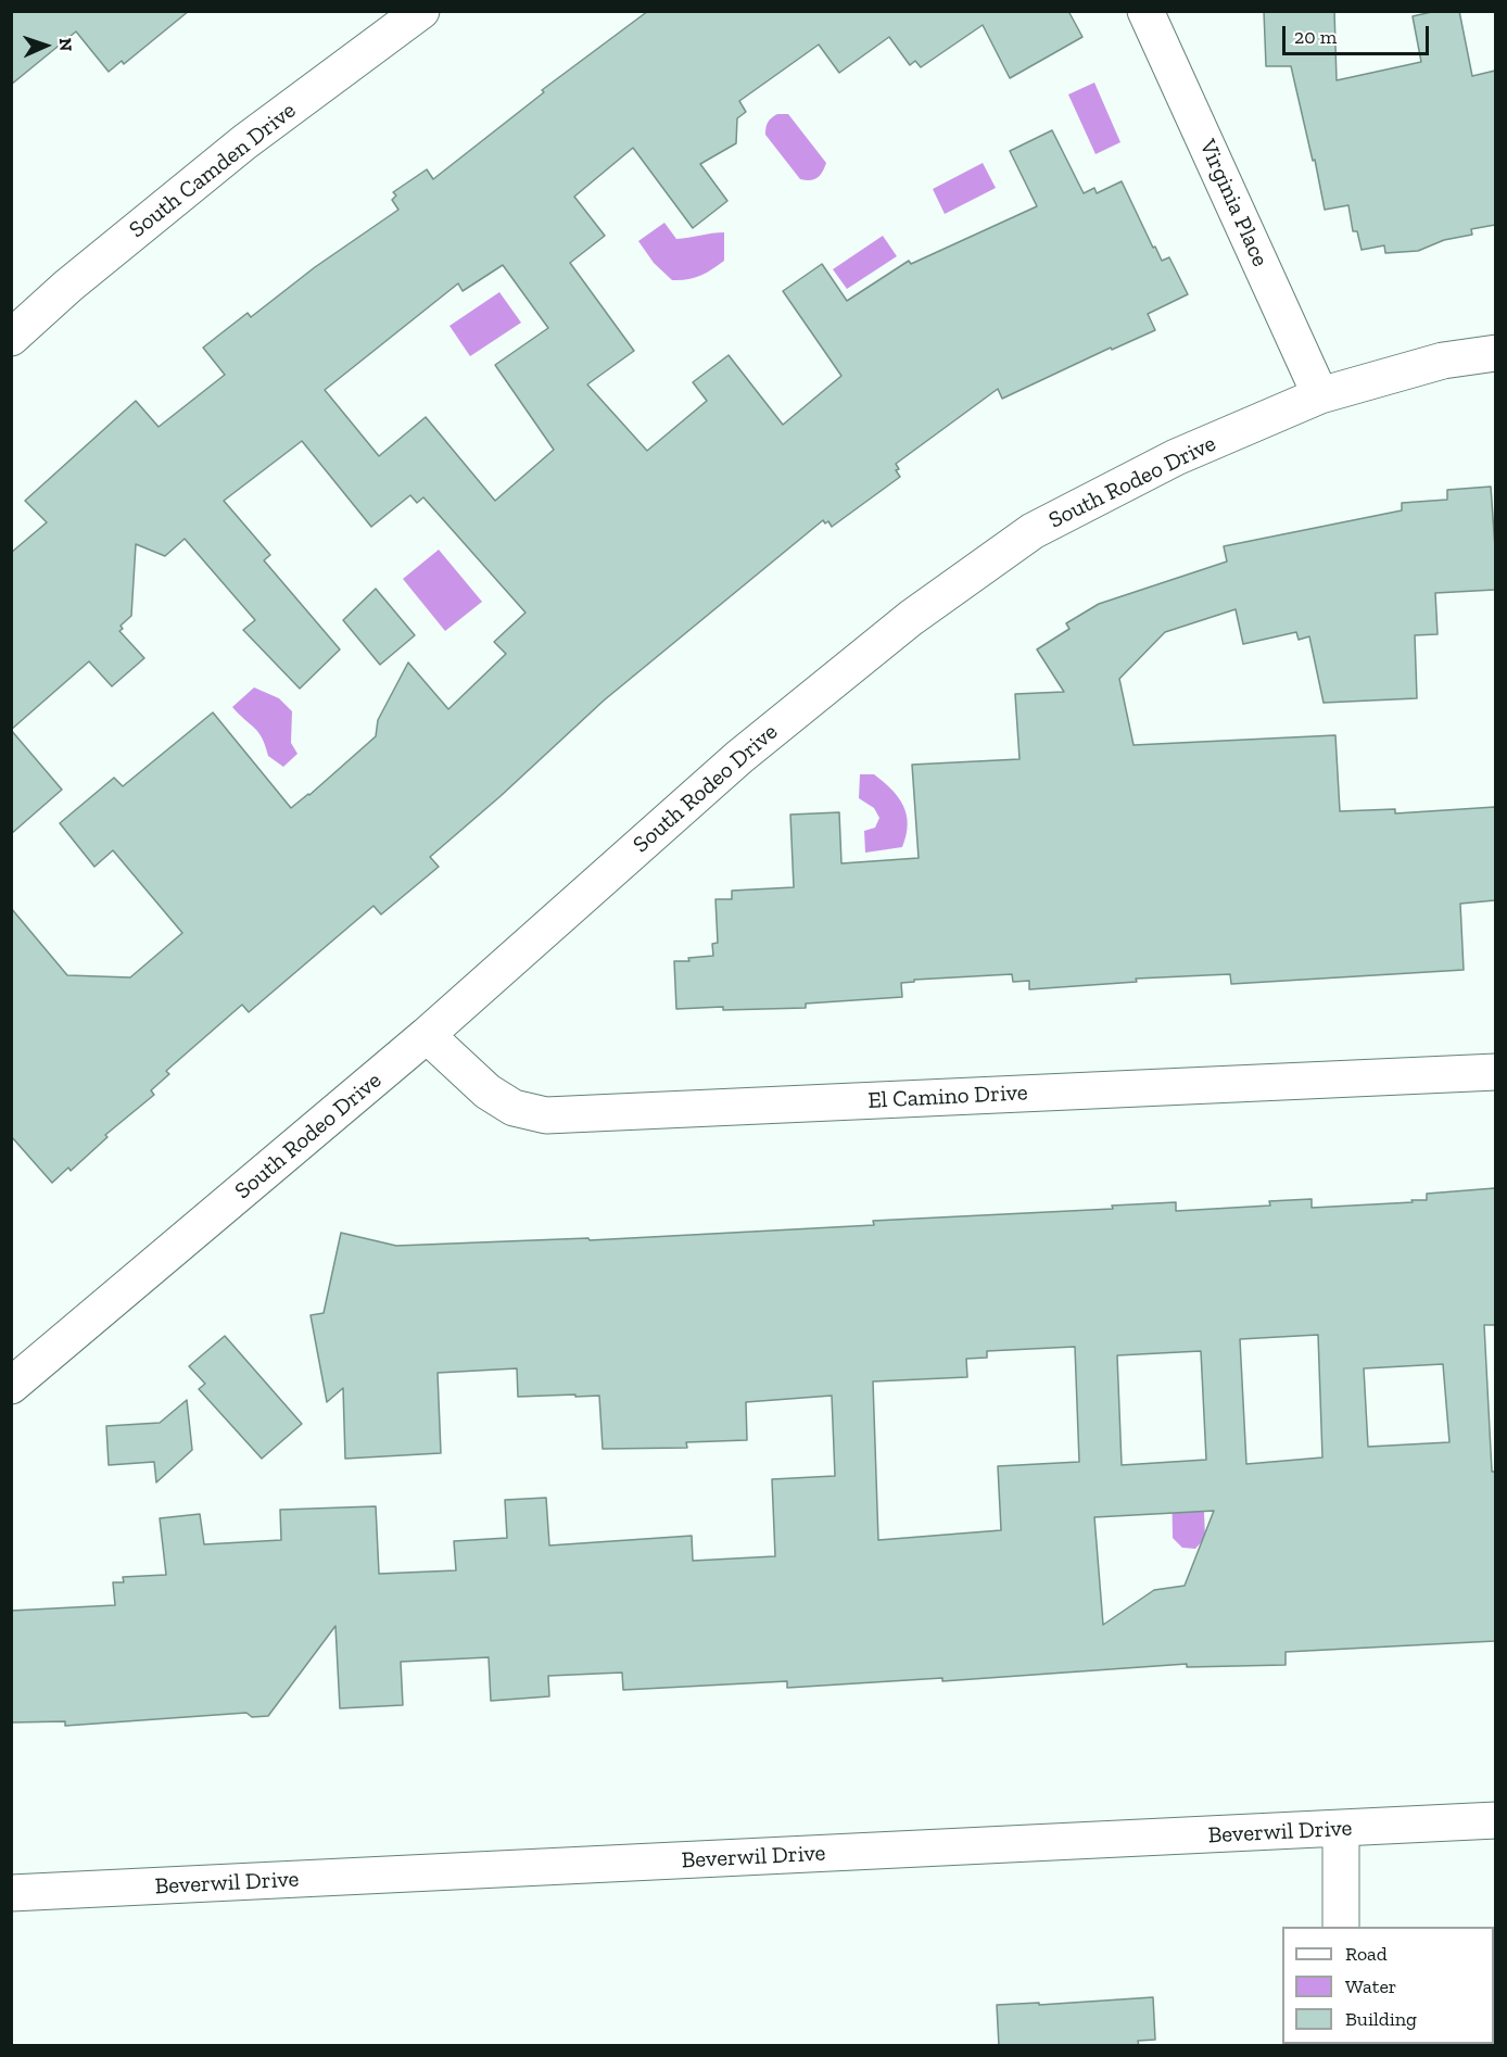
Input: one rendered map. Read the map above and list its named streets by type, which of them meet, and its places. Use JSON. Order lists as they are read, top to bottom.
{
  "streets": {
    "street": [
      "South Camden Drive",
      "Virginia Place",
      "South Rodeo Drive",
      "El Camino Drive",
      "Beverwil Drive"
    ]
  },
  "crossings": [
    ["Virginia Place", "South Rodeo Drive"],
    ["South Rodeo Drive", "El Camino Drive"]
  ],
  "legend": ["Road", "Water", "Building"],
  "scale_bar": "20 m",
  "north": "right"
}
